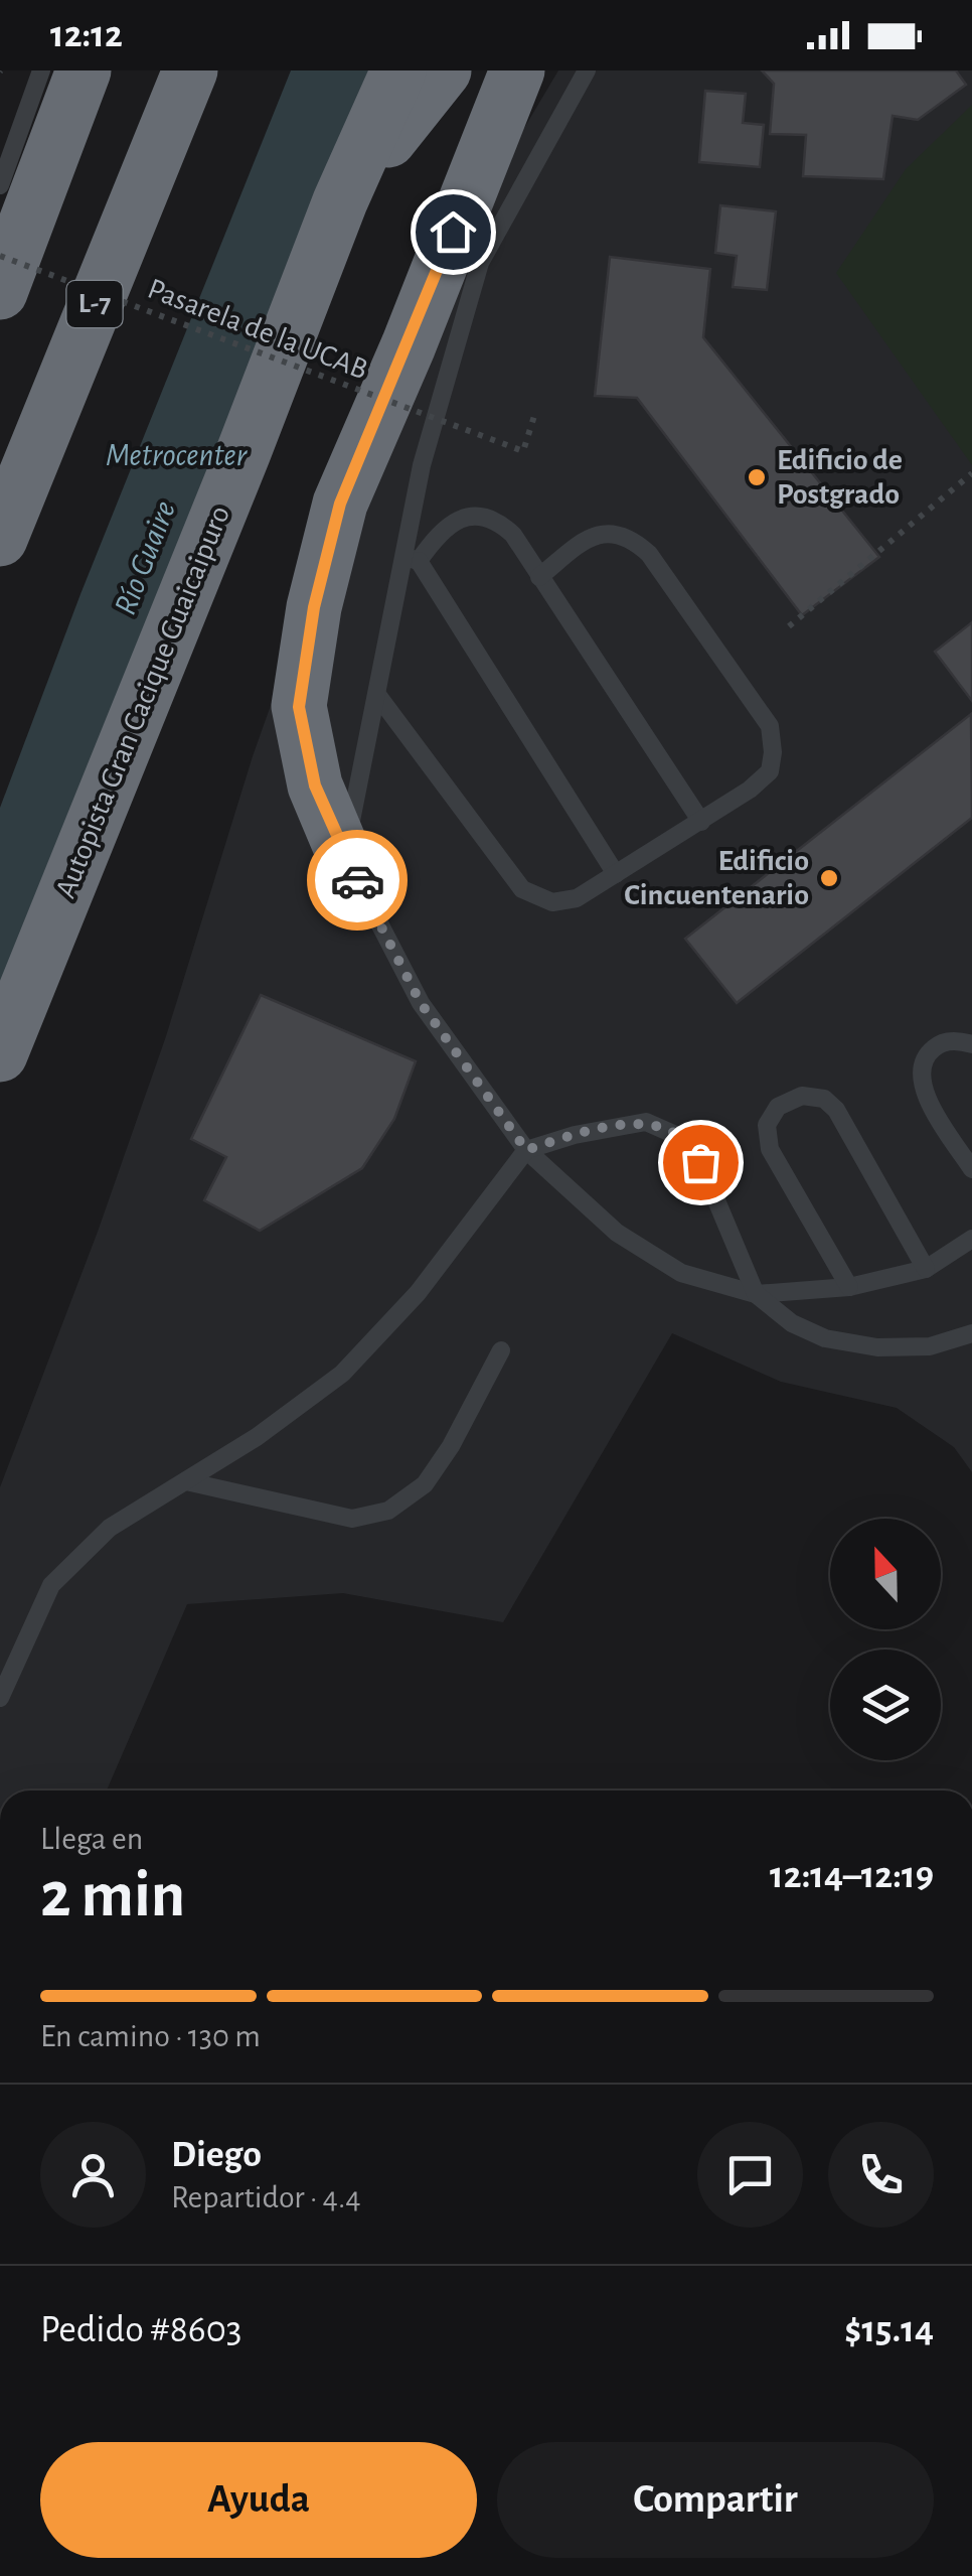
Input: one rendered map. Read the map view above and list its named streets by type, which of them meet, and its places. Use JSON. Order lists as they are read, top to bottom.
{
  "streets": {
    "highway": ["L-7", "Autopista Gran Cacique Guaicaipuro"],
    "path": ["Pasarela de la UCAB"]
  },
  "water": ["Metrocenter", "Río Guaire"],
  "places": ["Edificio de Postgrado", "Edificio Cincuentenario"],
  "north": "top",
  "page": {
    "status": "12:12",
    "heading": ["2 min", "Llega en", "12:14–12:19"],
    "panel": [
      "Diego",
      "Repartidor · 4.4",
      "Pedido #8603",
      "$15.14"
    ],
    "bar": "En camino · 130 m",
    "buttons": ["Ayuda", "Compartir"]
  }
}
